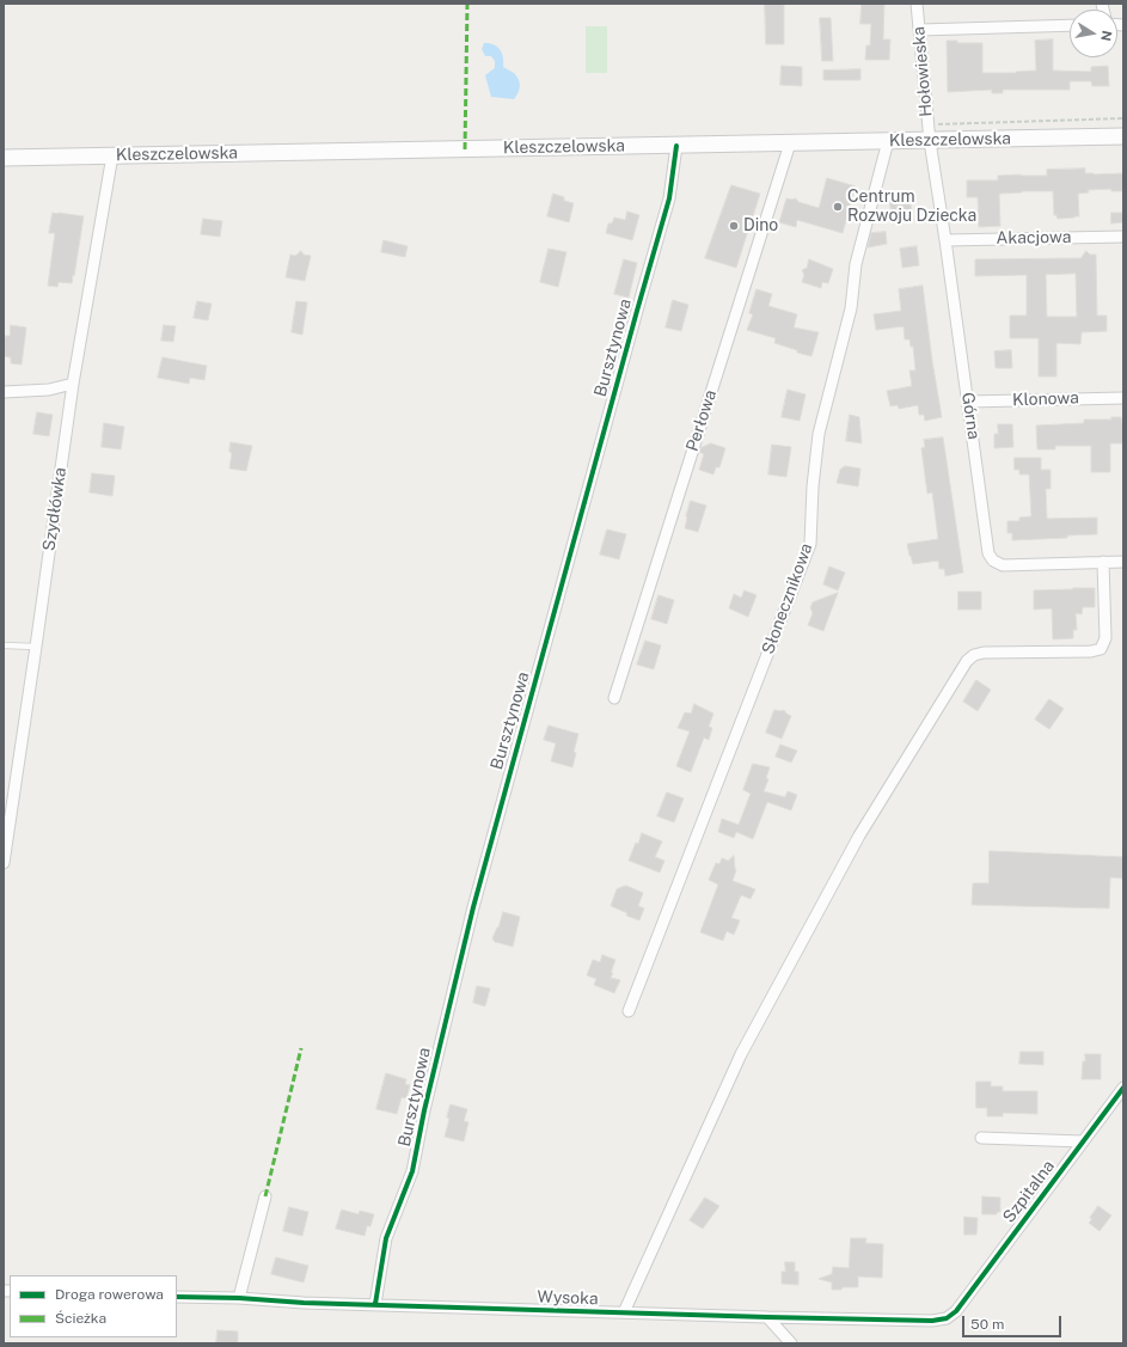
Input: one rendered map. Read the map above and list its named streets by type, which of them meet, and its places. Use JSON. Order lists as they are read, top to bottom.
{
  "streets": {
    "main road": ["Kleszczelowska"],
    "street": [
      "Hołowieska",
      "Akacjowa",
      "Bursztynowa",
      "Klonowa",
      "Górna",
      "Perłowa",
      "Szydłówka",
      "Słonecznikowa",
      "Szpitalna",
      "Wysoka"
    ]
  },
  "crossings": [
    ["Hołowieska", "Kleszczelowska"],
    ["Hołowieska", "Górna"],
    ["Kleszczelowska", "Bursztynowa"],
    ["Kleszczelowska", "Górna"],
    ["Kleszczelowska", "Perłowa"],
    ["Kleszczelowska", "Szydłówka"],
    ["Kleszczelowska", "Słonecznikowa"],
    ["Akacjowa", "Górna"],
    ["Bursztynowa", "Wysoka"],
    ["Klonowa", "Górna"],
    ["Szpitalna", "Wysoka"]
  ],
  "places": ["Centrum Rozwoju Dziecka", "Dino"],
  "legend": ["Droga rowerowa", "Ścieżka"],
  "scale_bar": "50 m",
  "north": "right"
}
